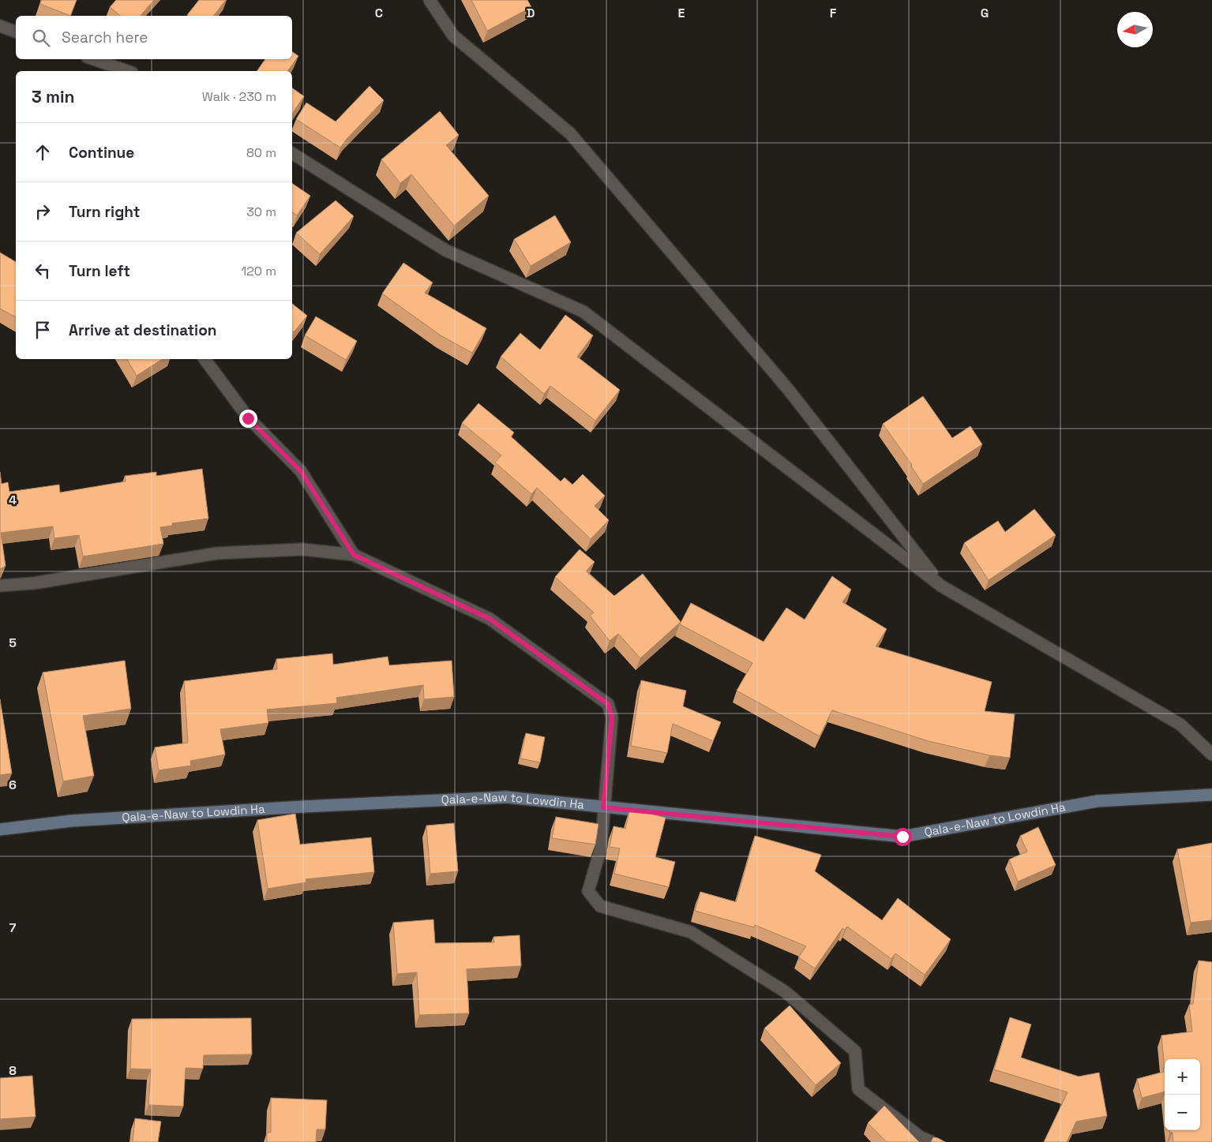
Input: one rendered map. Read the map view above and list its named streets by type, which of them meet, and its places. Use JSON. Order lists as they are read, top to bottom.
{
  "streets": {
    "main road": ["Qala-e-Naw to Lowdin Ha"]
  },
  "north": "left",
  "page": {
    "search": "Search here",
    "heading": ["3 min", "Walk · 230 m"],
    "list": [
      ["Continue", "80 m"],
      ["Turn right", "30 m"],
      ["Turn left", "120 m"],
      "Arrive at destination"
    ],
    "map_buttons": ["+", "−"]
  },
  "grid": {
    "columns": [
      "C",
      "D",
      "E",
      "F",
      "G"
    ],
    "rows": [
      "4",
      "5",
      "6",
      "7",
      "8"
    ]
  }
}
